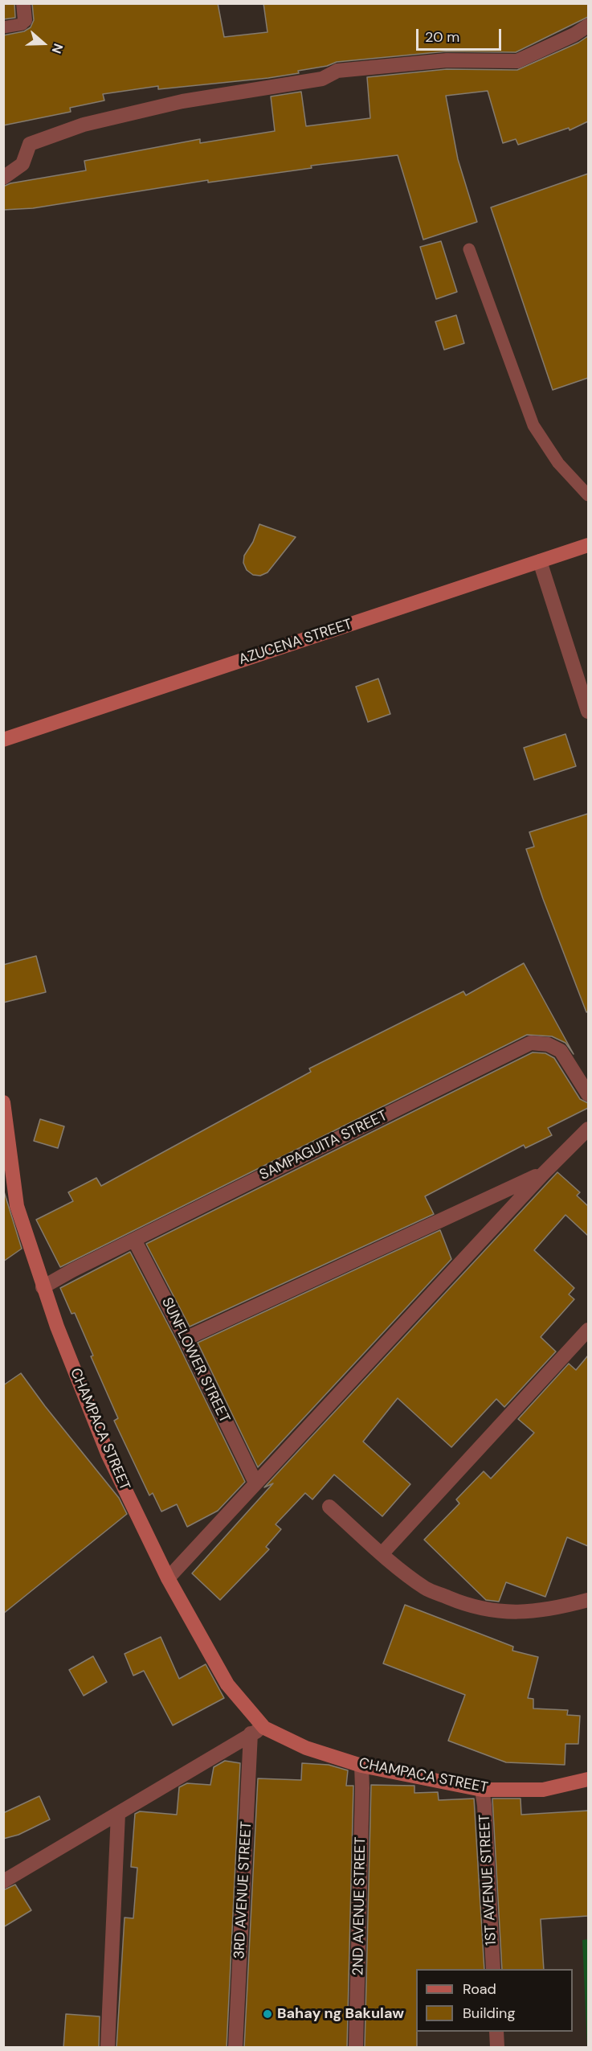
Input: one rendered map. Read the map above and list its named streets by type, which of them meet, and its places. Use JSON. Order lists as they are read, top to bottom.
{
  "streets": {
    "street": [
      "AZUCENA STREET",
      "SAMPAGUITA STREET",
      "SUNFLOWER STREET",
      "CHAMPACA STREET",
      "1ST AVENUE STREET",
      "3RD AVENUE STREET",
      "2ND AVENUE STREET"
    ]
  },
  "crossings": [
    ["SAMPAGUITA STREET", "SUNFLOWER STREET"],
    ["SAMPAGUITA STREET", "CHAMPACA STREET"],
    ["CHAMPACA STREET", "1ST AVENUE STREET"],
    ["CHAMPACA STREET", "2ND AVENUE STREET"]
  ],
  "places": ["Bahay ng Bakulaw"],
  "legend": ["Road", "Building"],
  "scale_bar": "20 m",
  "north": "right"
}
